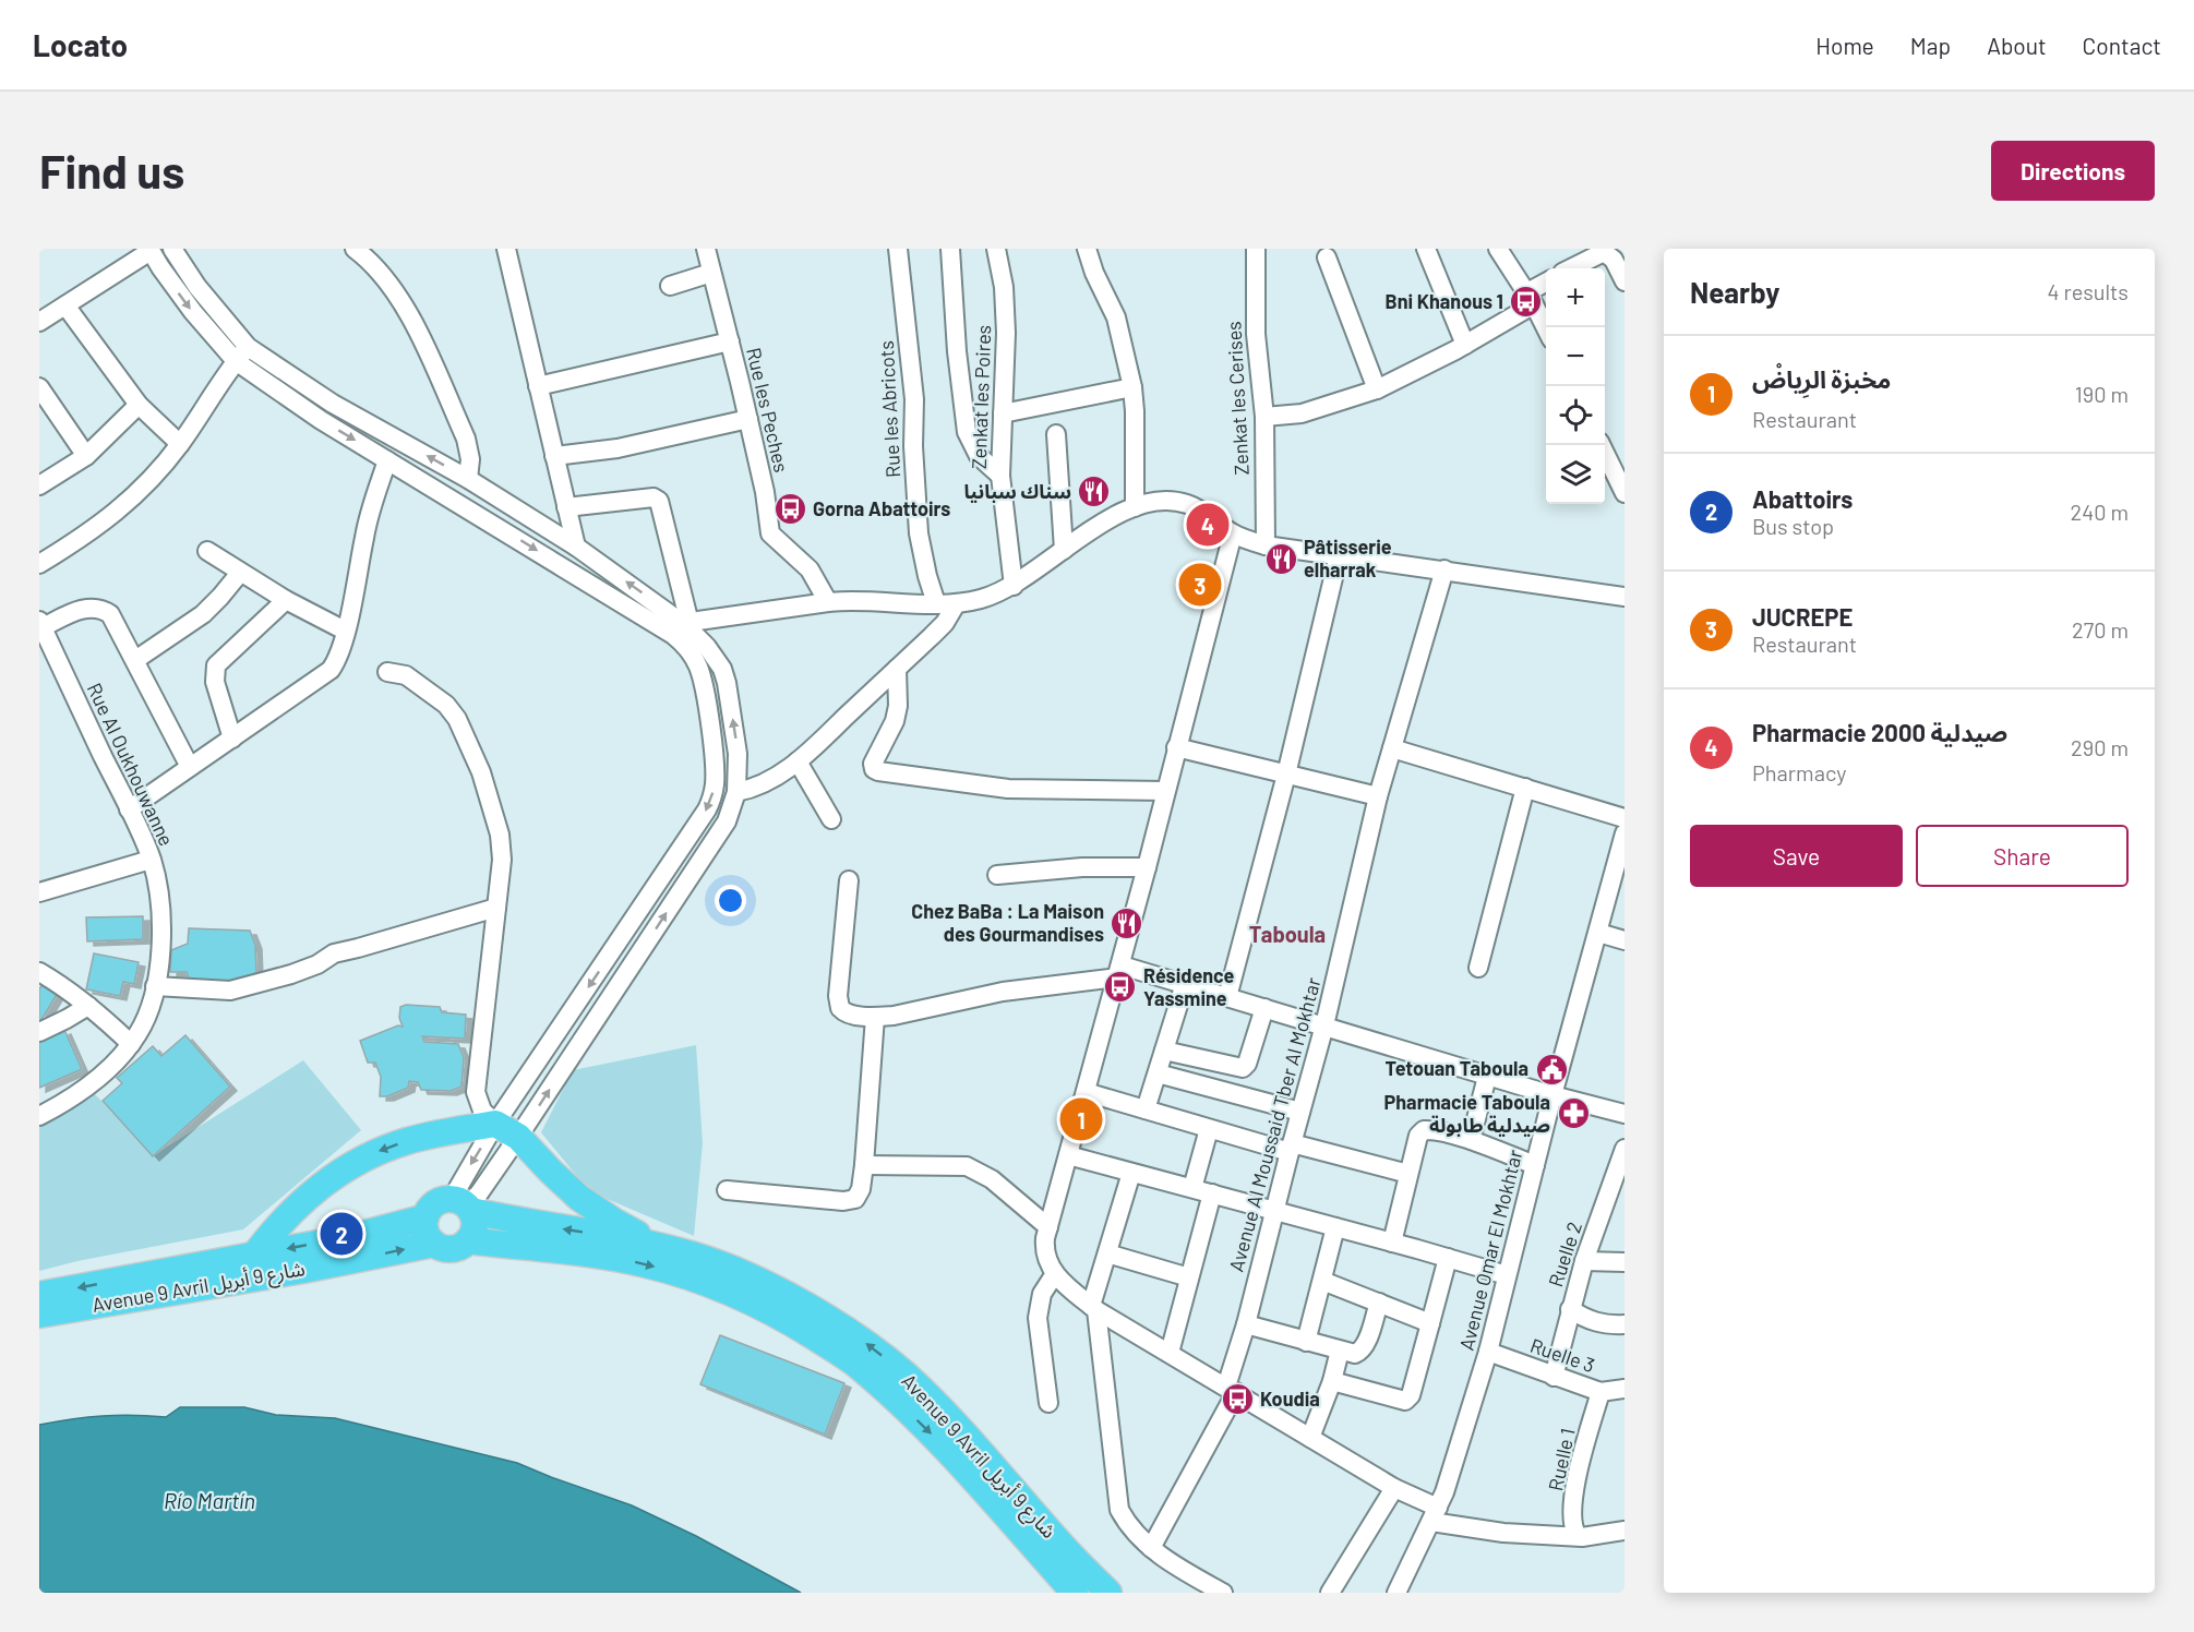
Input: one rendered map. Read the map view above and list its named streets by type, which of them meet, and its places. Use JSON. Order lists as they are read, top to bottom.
{
  "streets": {
    "highway": ["Avenue 9 Avril شارع 9 أبريل"],
    "street": [
      "Zenkat les Poires",
      "Zenkat les Cerises",
      "Rue les Abricots",
      "Rue les Peches",
      "Rue Al Oukhouwanne",
      "Avenue Al Moussaid Tber Al Mokhtar",
      "Avenue Omar El Mokhtar",
      "Ruelle 2",
      "Ruelle 3",
      "Ruelle 1"
    ]
  },
  "crossings": [
    ["Avenue Omar El Mokhtar", "Ruelle 3"],
    ["Ruelle 2", "Ruelle 3"],
    ["Ruelle 3", "Ruelle 1"]
  ],
  "districts": ["Taboula"],
  "water": ["Río Martín"],
  "places": {
    "bus stop": [
      "Bni Khanous 1",
      "Gorna Abattoirs",
      "Résidence Yassmine",
      "Koudia"
    ],
    "restaurant": ["سناك سبانيا", "Pâtisserie elharrak", "Chez BaBa : La Maison des Gourmandises"],
    "public building": ["Tetouan Taboula"],
    "pharmacy": ["Pharmacie Taboula صيدلية طابولة"]
  },
  "page": {
    "header": "Locato",
    "nav": [
      "Home",
      "Map",
      "About",
      "Contact"
    ],
    "buttons": [
      "Directions",
      ["Save", "Share"]
    ],
    "title": "Find us",
    "heading": ["Nearby", "4 results"],
    "map_buttons": ["+", "−"],
    "list": [
      {
        "mark": "1",
        "name": "مخبزة الرِياضْ",
        "note": "Restaurant",
        "value": "190 m"
      },
      {
        "mark": "2",
        "name": "Abattoirs",
        "note": "Bus stop",
        "value": "240 m"
      },
      {
        "mark": "3",
        "name": "JUCREPE",
        "note": "Restaurant",
        "value": "270 m"
      },
      {
        "mark": "4",
        "name": "Pharmacie 2000 صيدلية",
        "note": "Pharmacy",
        "value": "290 m"
      }
    ],
    "pins": [
      "4",
      "3",
      "1",
      "2"
    ]
  }
}
